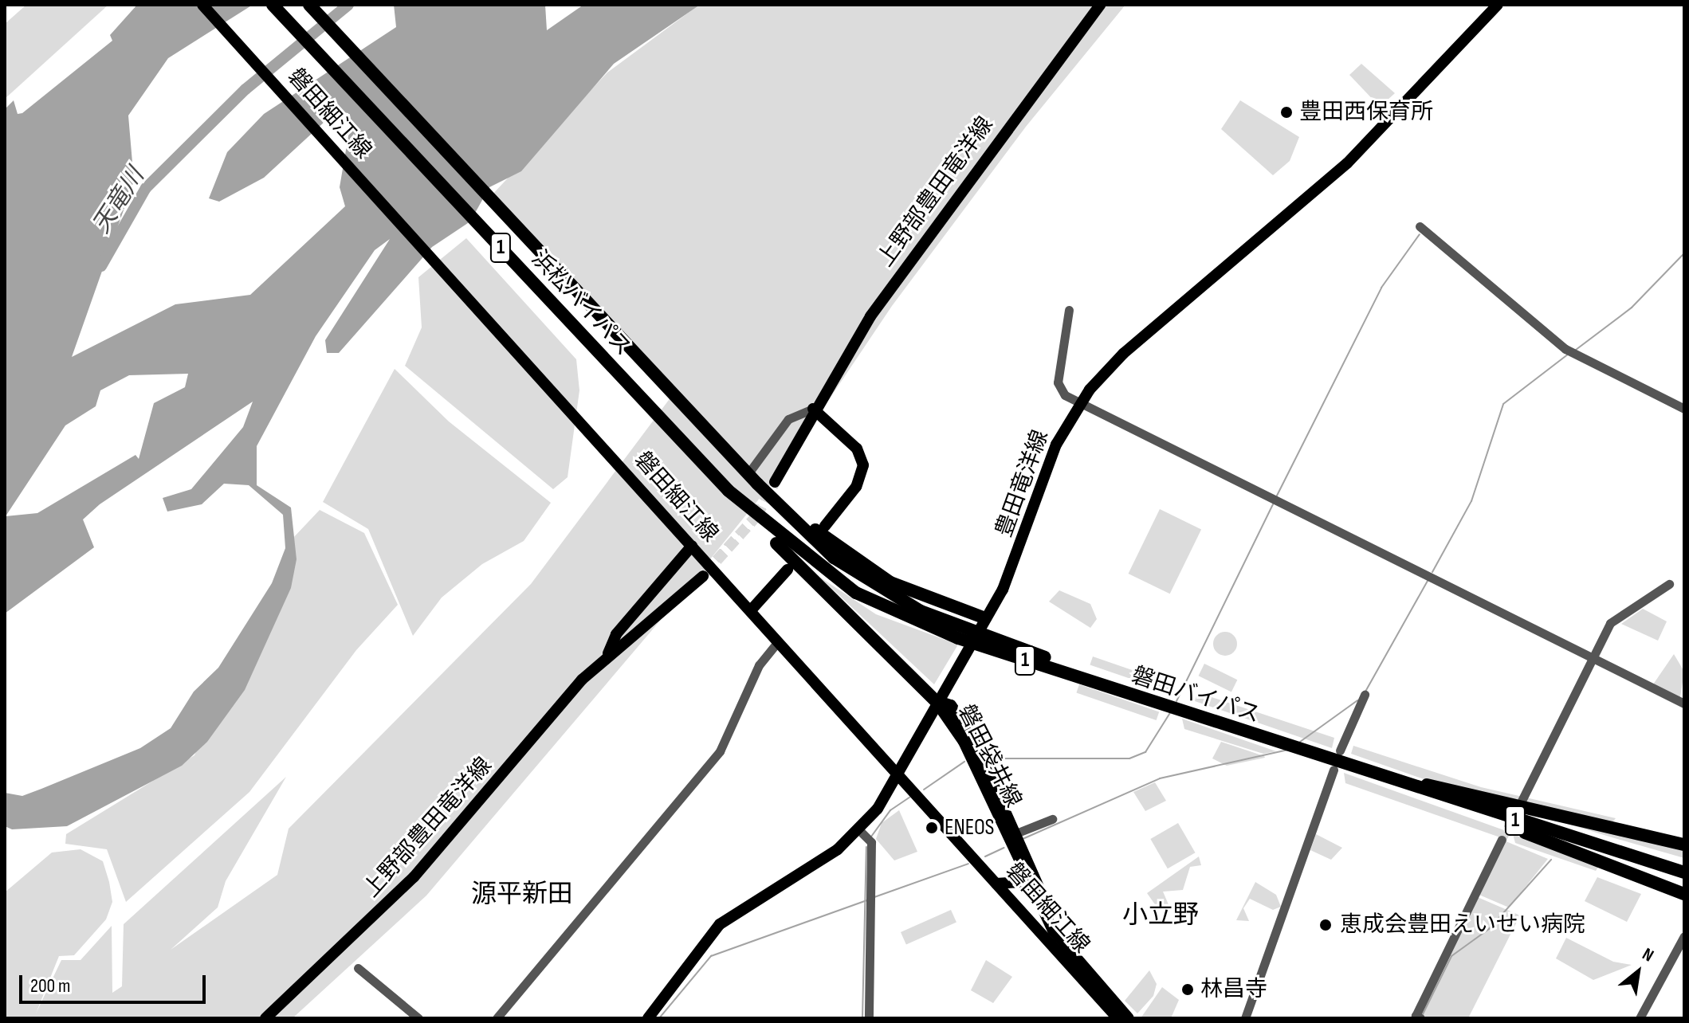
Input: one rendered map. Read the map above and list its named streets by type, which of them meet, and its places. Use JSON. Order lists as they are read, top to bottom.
{
  "streets": {
    "highway": ["1", "浜松バイパス", "磐田バイパス"],
    "main road": [
      "磐田細江線",
      "上野部豊田竜洋線",
      "豊田竜洋線",
      "磐田袋井線"
    ]
  },
  "crossings": [
    ["磐田細江線", "上野部豊田竜洋線"],
    ["磐田細江線", "豊田竜洋線"],
    ["1", "浜松バイパス"],
    ["1", "豊田竜洋線"],
    ["1", "磐田バイパス"],
    ["1", "磐田袋井線"],
    ["浜松バイパス", "磐田バイパス"],
    ["豊田竜洋線", "磐田袋井線"]
  ],
  "districts": ["源平新田", "小立野"],
  "water": ["天竜川"],
  "places": [
    "豊田西保育所",
    "ENEOS",
    "恵成会豊田えいせい病院",
    "林昌寺"
  ],
  "scale_bar": "200 m",
  "north": "top right"
}
